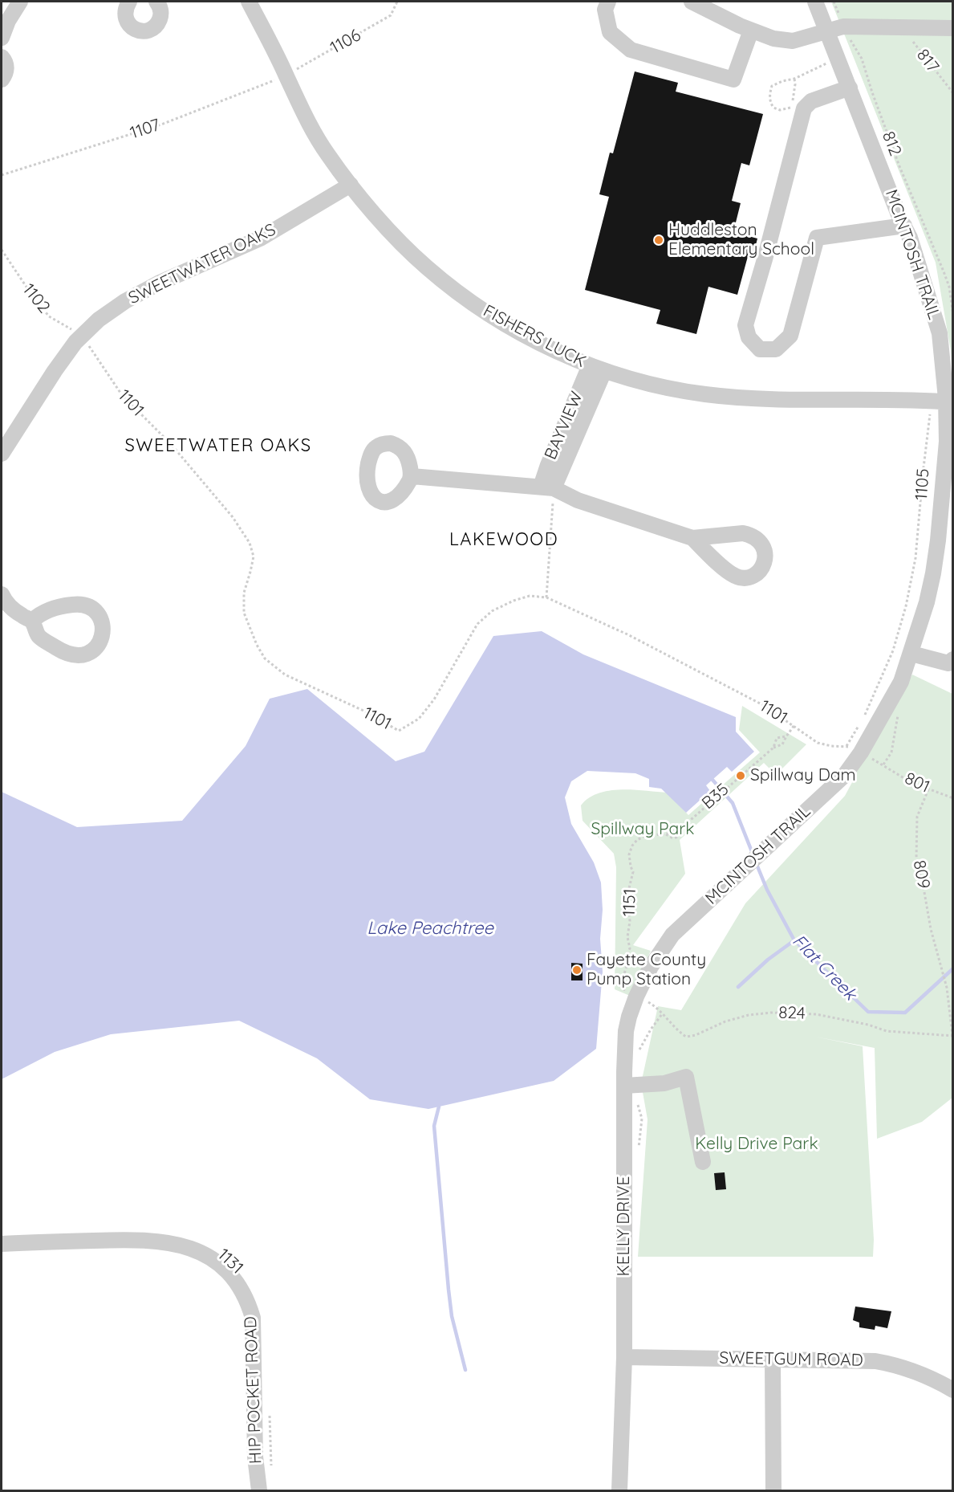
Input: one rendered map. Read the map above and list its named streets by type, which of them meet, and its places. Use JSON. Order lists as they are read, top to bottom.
{
  "streets": {
    "street": [
      "MCINTOSH TRAIL",
      "SWEETWATER OAKS",
      "FISHERS LUCK",
      "BAYVIEW",
      "KELLY DRIVE",
      "SWEETGUM ROAD",
      "HIP POCKET ROAD"
    ],
    "path": [
      "1106",
      "817",
      "1107",
      "812",
      "1102",
      "1101",
      "1105",
      "801",
      "B35",
      "809",
      "1151",
      "824"
    ]
  },
  "crossings": [
    ["1106", "1107"],
    ["1106", "FISHERS LUCK"],
    ["1107", "FISHERS LUCK"],
    ["MCINTOSH TRAIL", "FISHERS LUCK"],
    ["MCINTOSH TRAIL", "1105"],
    ["MCINTOSH TRAIL", "KELLY DRIVE"],
    ["SWEETWATER OAKS", "1102"],
    ["SWEETWATER OAKS", "FISHERS LUCK"],
    ["SWEETWATER OAKS", "1101"],
    ["1102", "1101"],
    ["FISHERS LUCK", "BAYVIEW"],
    ["FISHERS LUCK", "1105"],
    ["801", "809"],
    ["B35", "1151"],
    ["809", "824"],
    ["KELLY DRIVE", "SWEETGUM ROAD"]
  ],
  "districts": ["SWEETWATER OAKS", "LAKEWOOD"],
  "water": ["Lake Peachtree", "Flat Creek"],
  "parks": ["Spillway Park", "Kelly Drive Park"],
  "places": ["Huddleston Elementary School", "Spillway Dam", "Fayette County Pump Station"]
}
